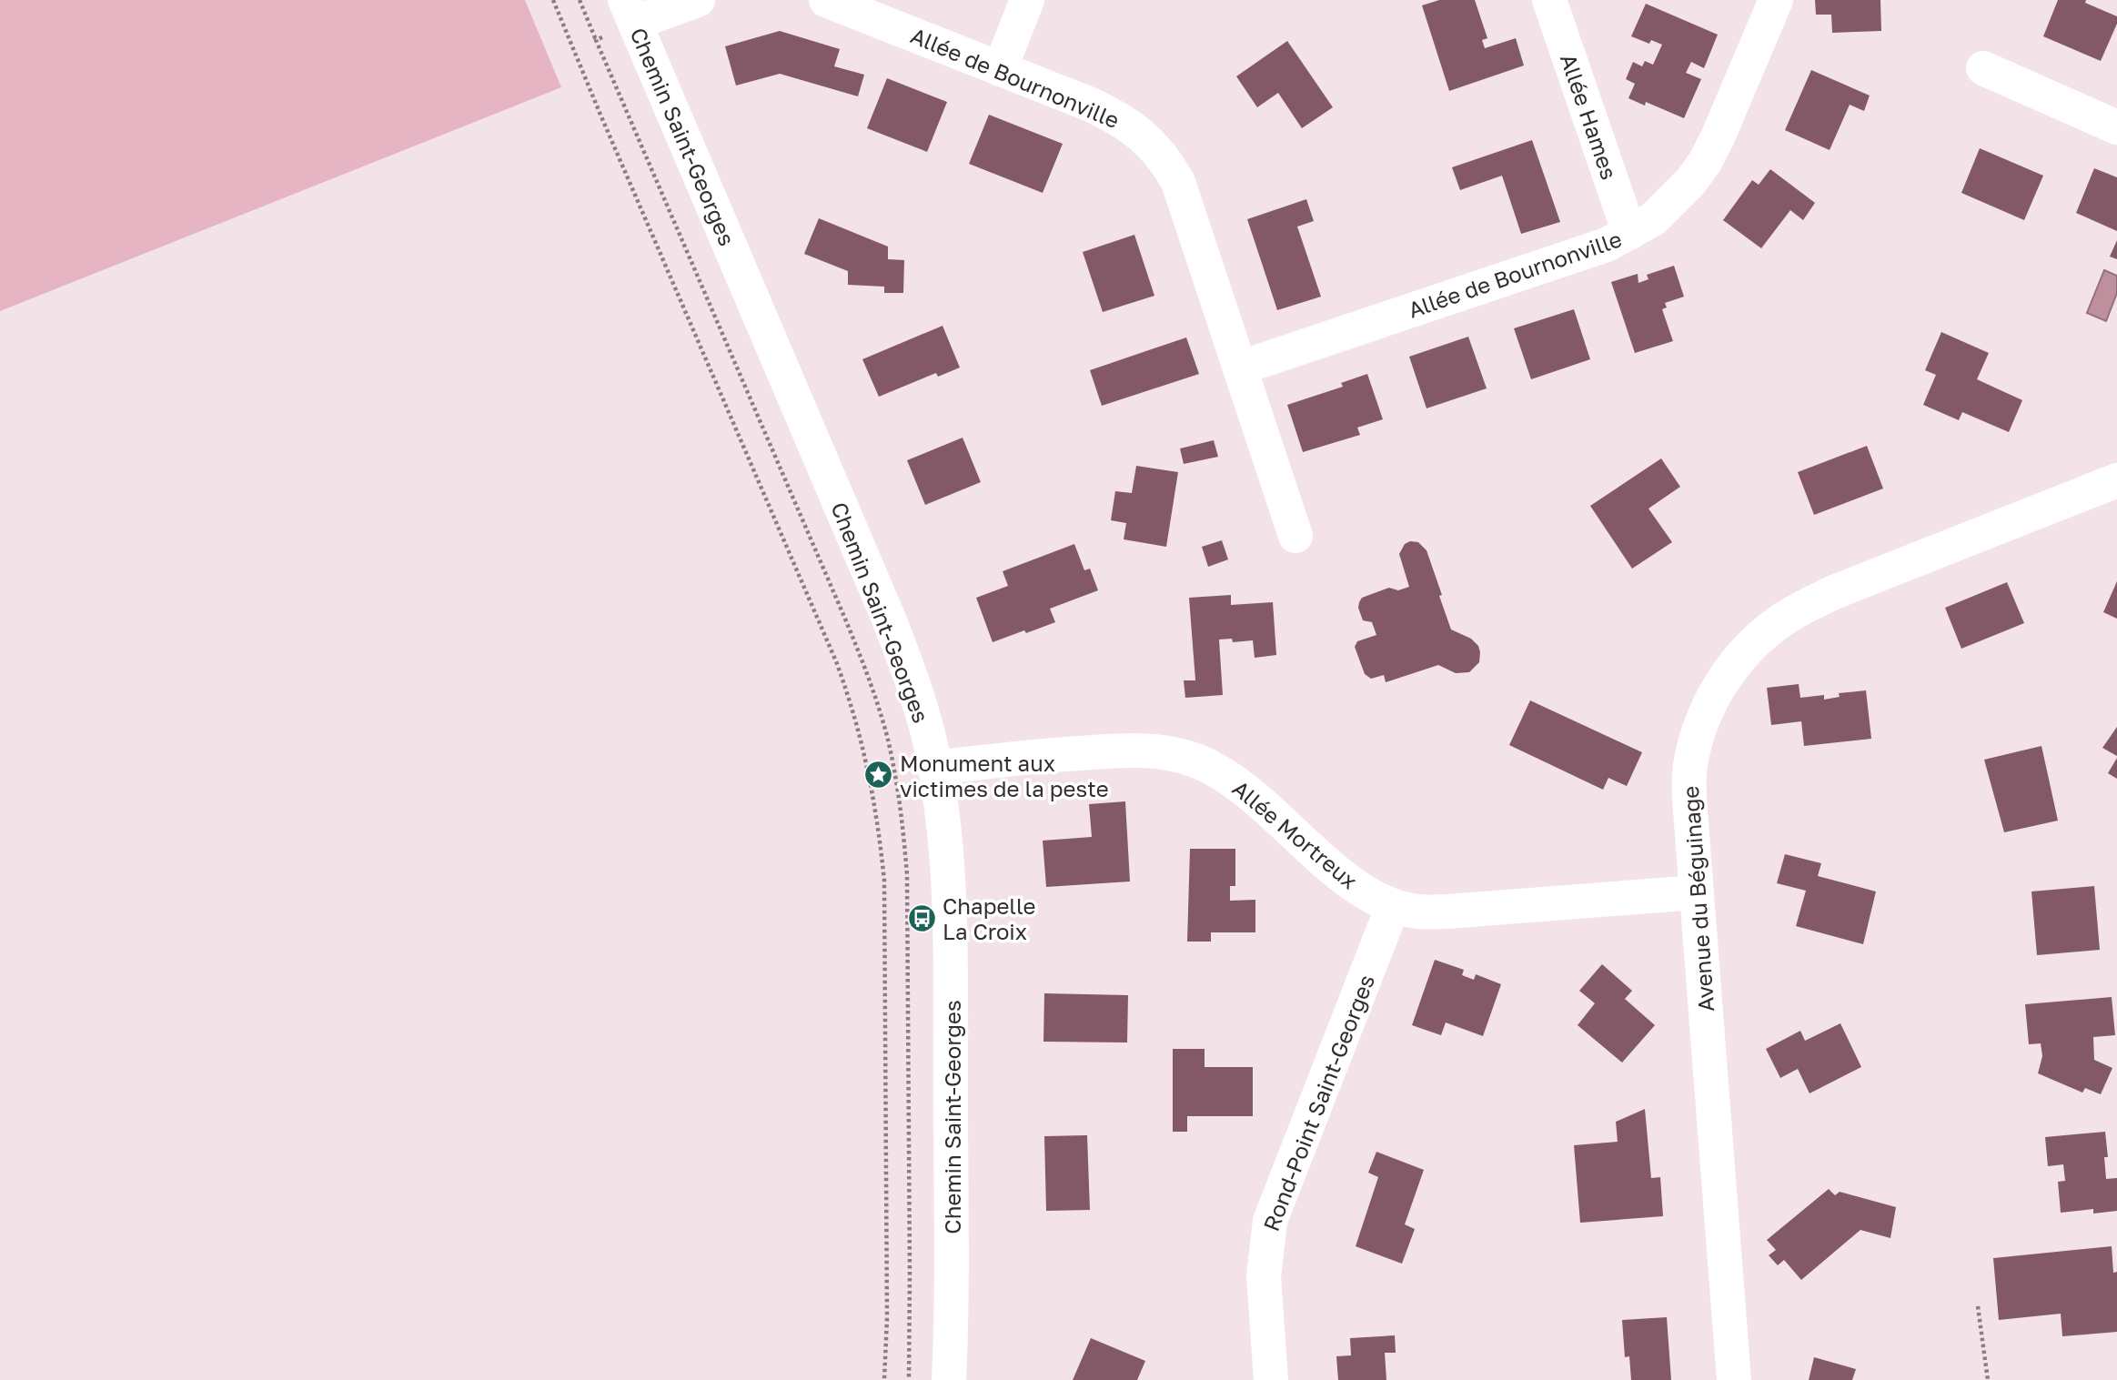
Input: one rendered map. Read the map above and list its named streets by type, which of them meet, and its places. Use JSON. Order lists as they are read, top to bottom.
{
  "streets": {
    "street": [
      "Allée de Bournonville",
      "Allée Hames",
      "Chemin Saint-Georges",
      "Allée Mortreux",
      "Avenue du Béguinage",
      "Rond-Point Saint-Georges"
    ]
  },
  "crossings": [
    ["Allée de Bournonville", "Allée Hames"],
    ["Chemin Saint-Georges", "Allée Mortreux"],
    ["Allée Mortreux", "Avenue du Béguinage"],
    ["Allée Mortreux", "Rond-Point Saint-Georges"]
  ],
  "places": {
    "place": ["Monument aux victimes de la peste"],
    "bus stop": ["Chapelle La Croix"]
  }
}
